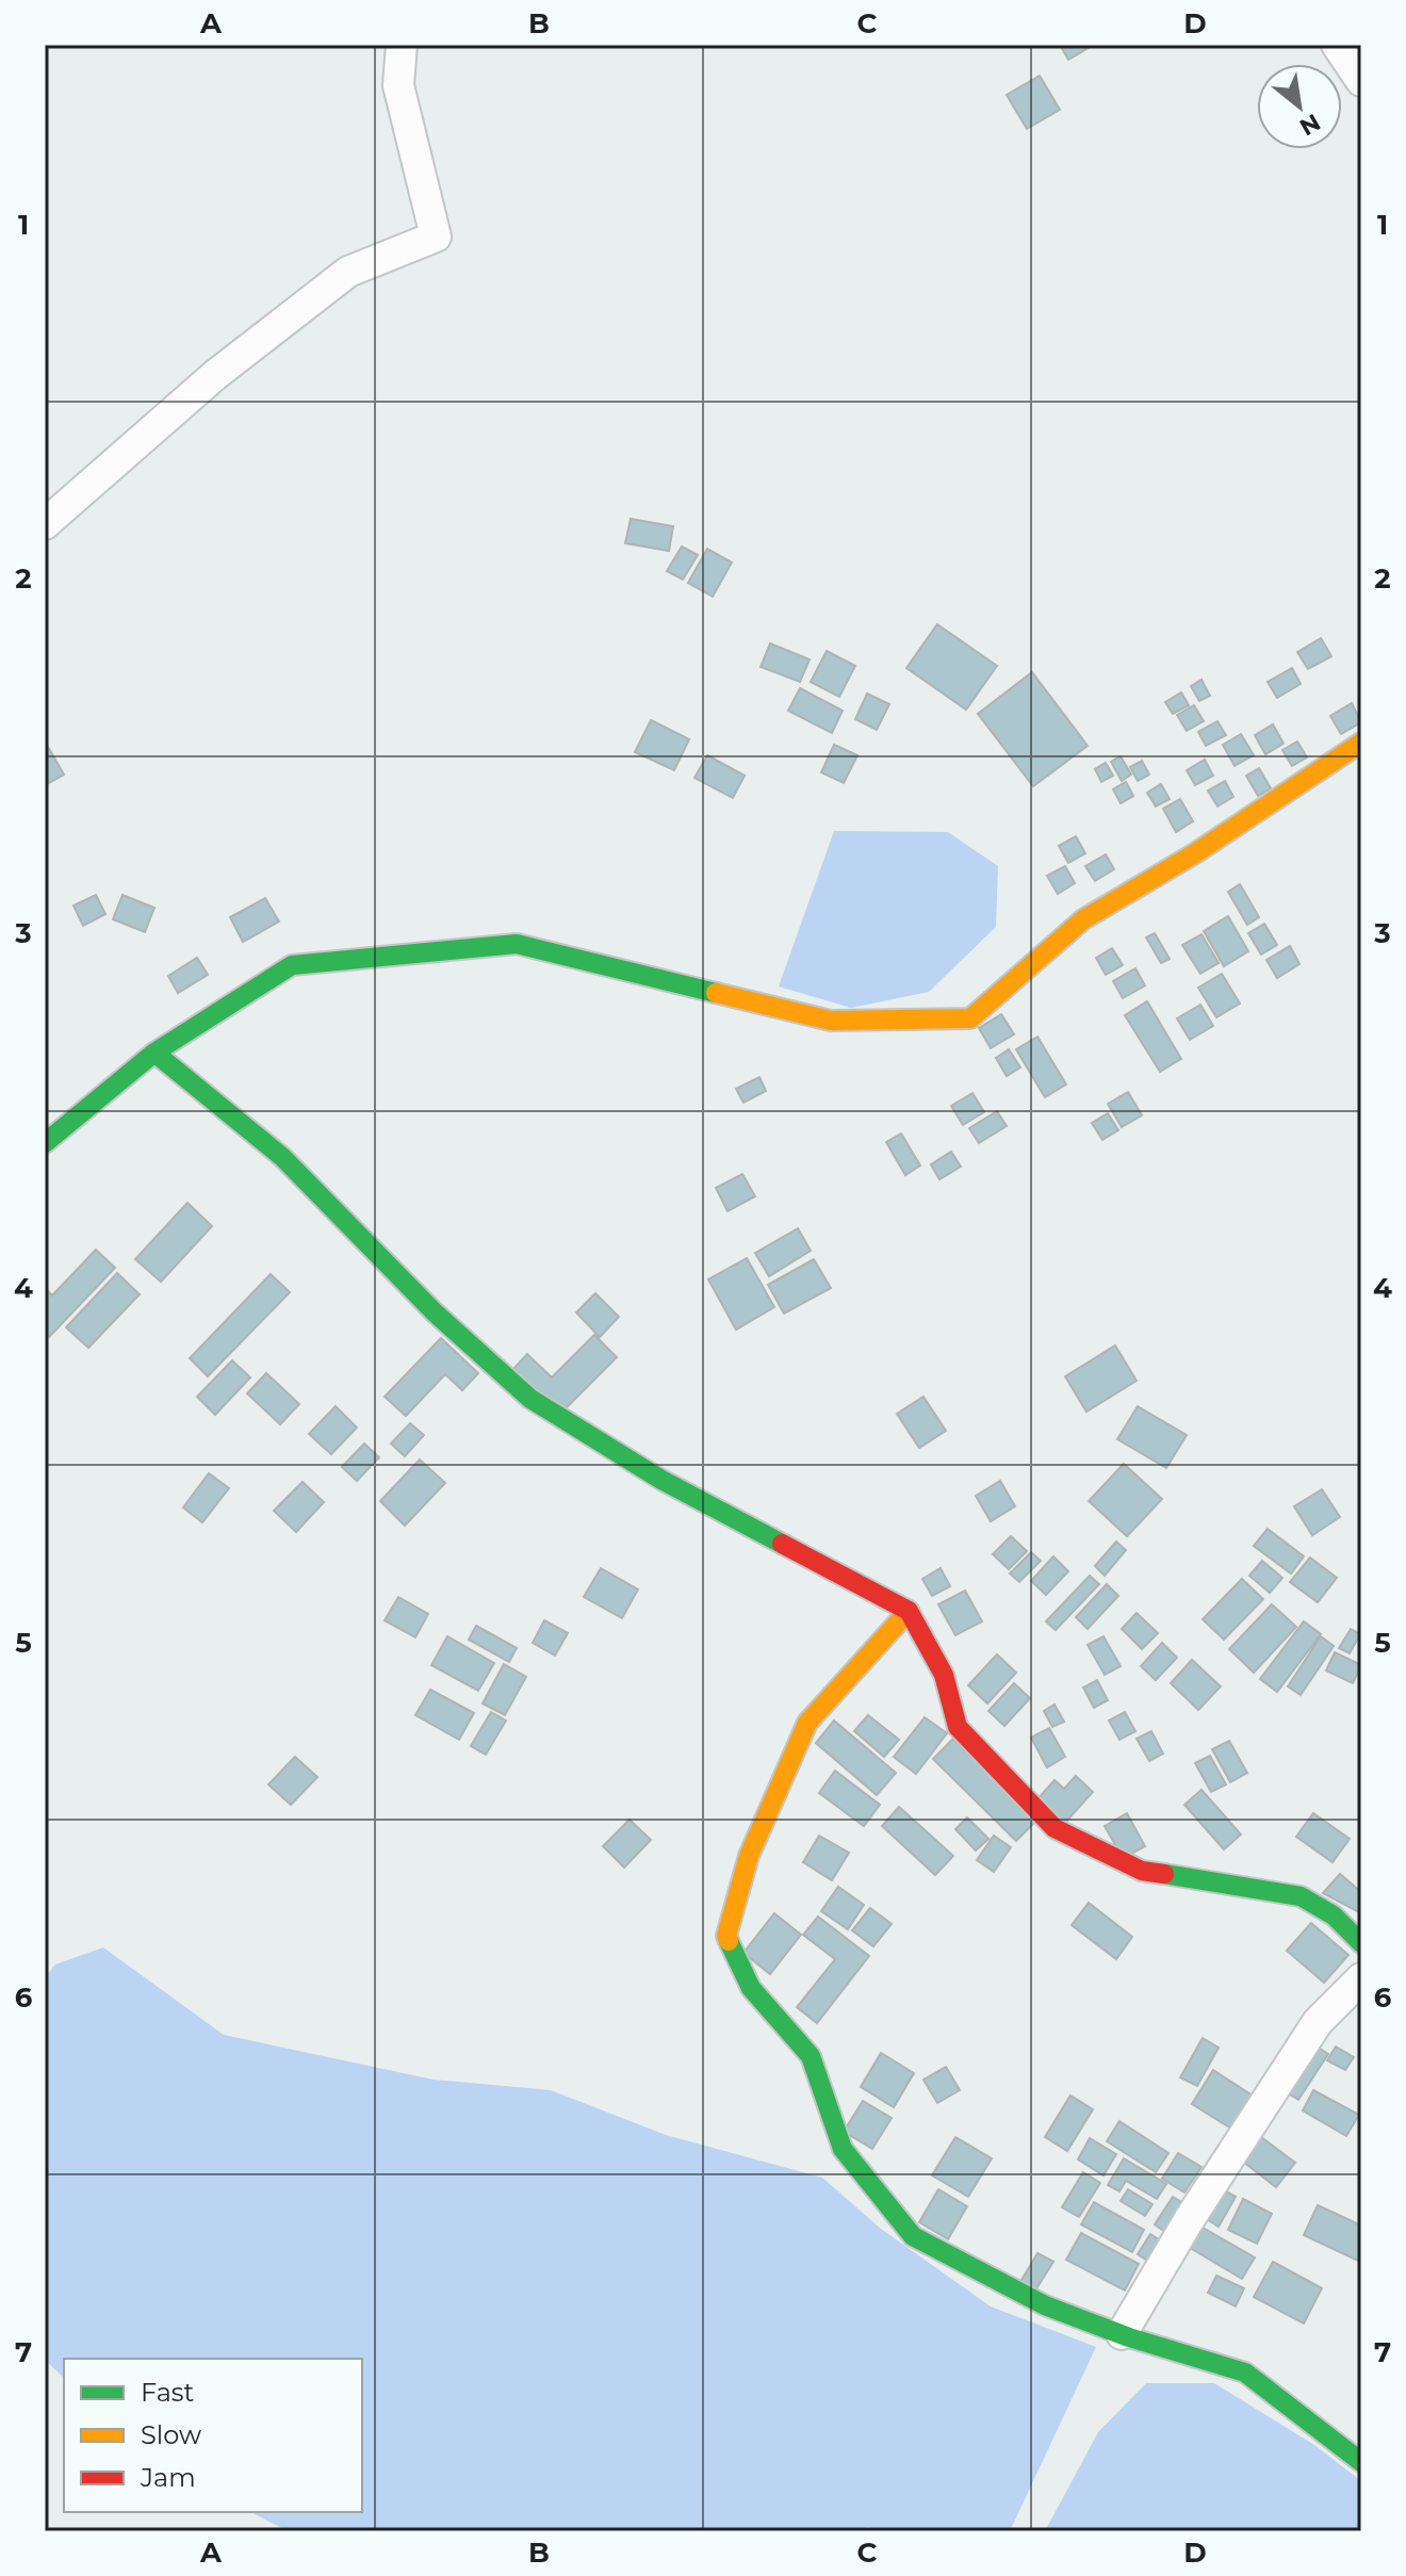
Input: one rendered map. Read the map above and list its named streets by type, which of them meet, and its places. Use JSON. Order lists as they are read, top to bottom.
{
  "legend": ["Fast", "Slow", "Jam"],
  "north": "bottom right",
  "grid": {
    "columns": [
      "A",
      "B",
      "C",
      "D"
    ],
    "rows": [
      "1",
      "2",
      "3",
      "4",
      "5",
      "6",
      "7"
    ]
  }
}
